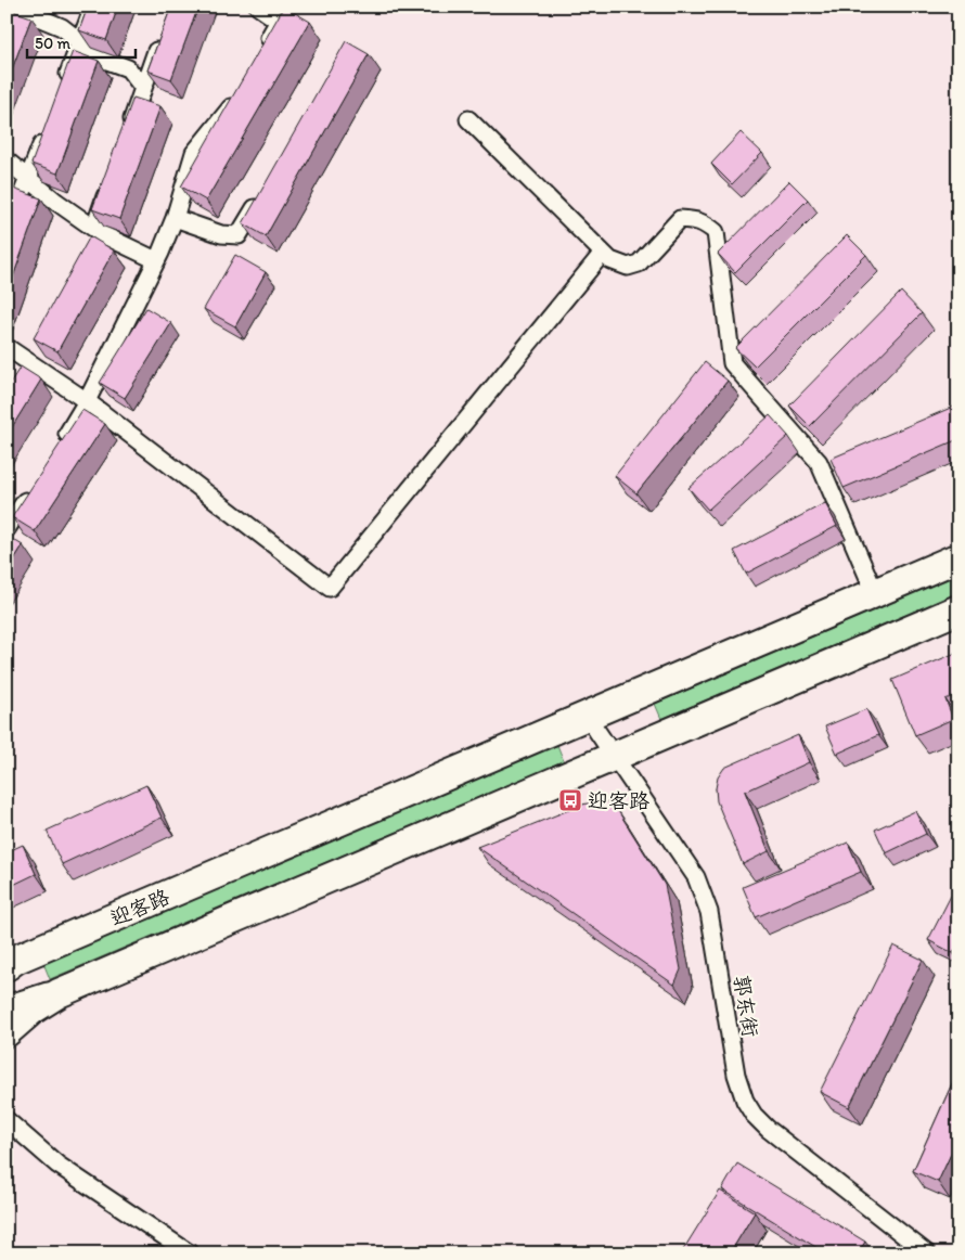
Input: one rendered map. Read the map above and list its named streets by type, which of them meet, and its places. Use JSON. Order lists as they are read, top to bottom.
{
  "streets": {
    "highway": ["迎客路"],
    "street": ["郭东街"]
  },
  "crossings": [
    ["迎客路", "郭东街"]
  ],
  "places": {
    "bus stop": ["迎客路"]
  },
  "scale_bar": "50 m"
}
